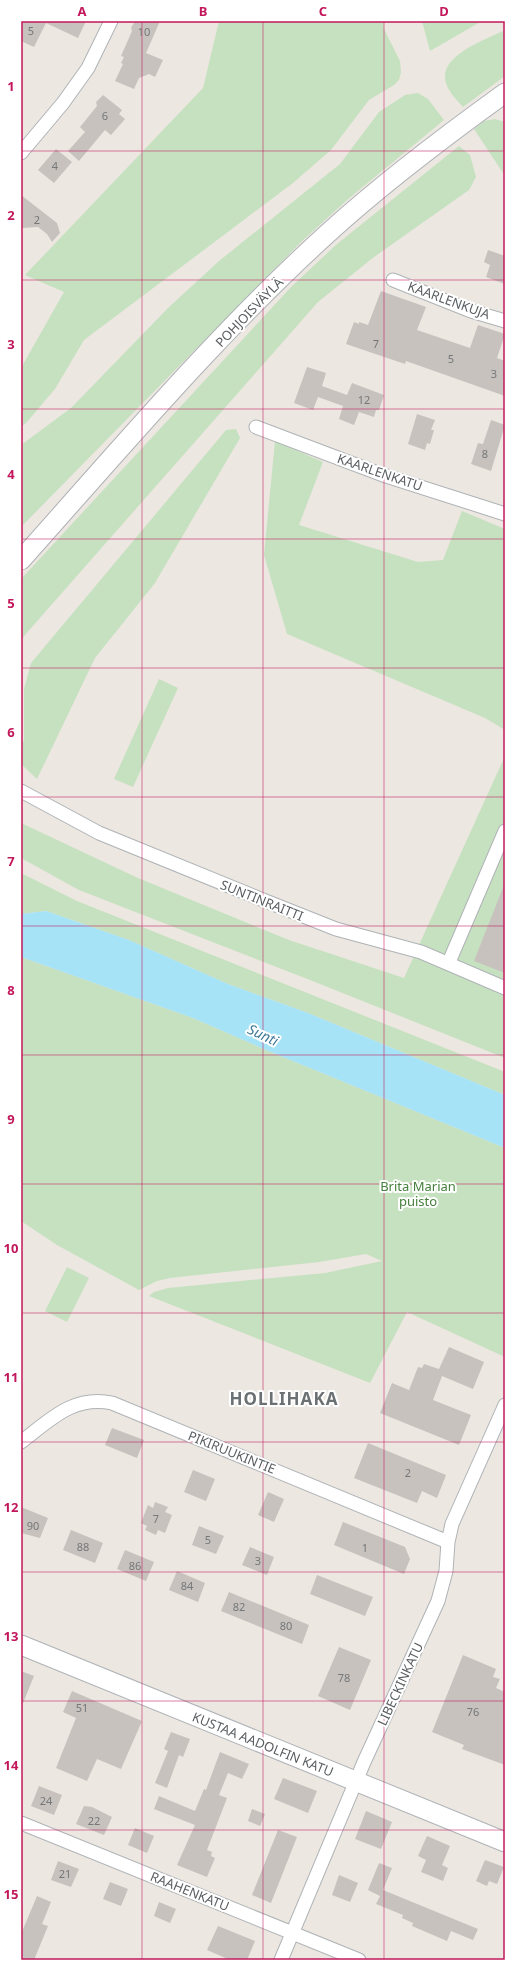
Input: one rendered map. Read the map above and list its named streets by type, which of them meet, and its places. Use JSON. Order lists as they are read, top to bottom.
{
  "streets": {
    "main road": ["POHJOISVÄYLÄ", "KUSTAA AADOLFIN KATU"],
    "street": [
      "KAARLENKUJA",
      "KAARLENKATU",
      "SUNTINRAITTI",
      "PIKIRUUKINTIE",
      "LIBECKINKATU",
      "RAAHENKATU"
    ]
  },
  "crossings": [
    ["PIKIRUUKINTIE", "LIBECKINKATU"],
    ["LIBECKINKATU", "KUSTAA AADOLFIN KATU"],
    ["LIBECKINKATU", "RAAHENKATU"]
  ],
  "districts": ["HOLLIHAKA"],
  "water": ["Sunti"],
  "parks": ["Brita Marian puisto"],
  "house_numbers": [
    "5",
    "10",
    "6",
    "4",
    "2",
    "7",
    "5",
    "3",
    "12",
    "8",
    "2",
    "7",
    "90",
    "5",
    "88",
    "1",
    "3",
    "86",
    "84",
    "82",
    "80",
    "78",
    "51",
    "76",
    "24",
    "22",
    "21"
  ],
  "grid": {
    "columns": [
      "A",
      "B",
      "C",
      "D"
    ],
    "rows": [
      "1",
      "2",
      "3",
      "4",
      "5",
      "6",
      "7",
      "8",
      "9",
      "10",
      "11",
      "12",
      "13",
      "14",
      "15"
    ]
  }
}
